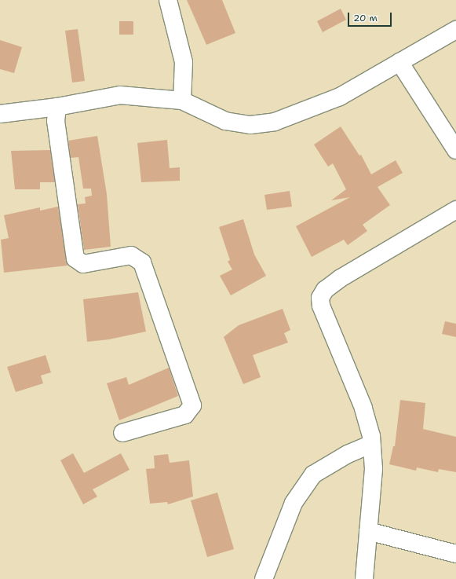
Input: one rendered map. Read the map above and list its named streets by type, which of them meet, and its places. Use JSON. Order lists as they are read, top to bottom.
{
  "scale_bar": "20 m"
}
